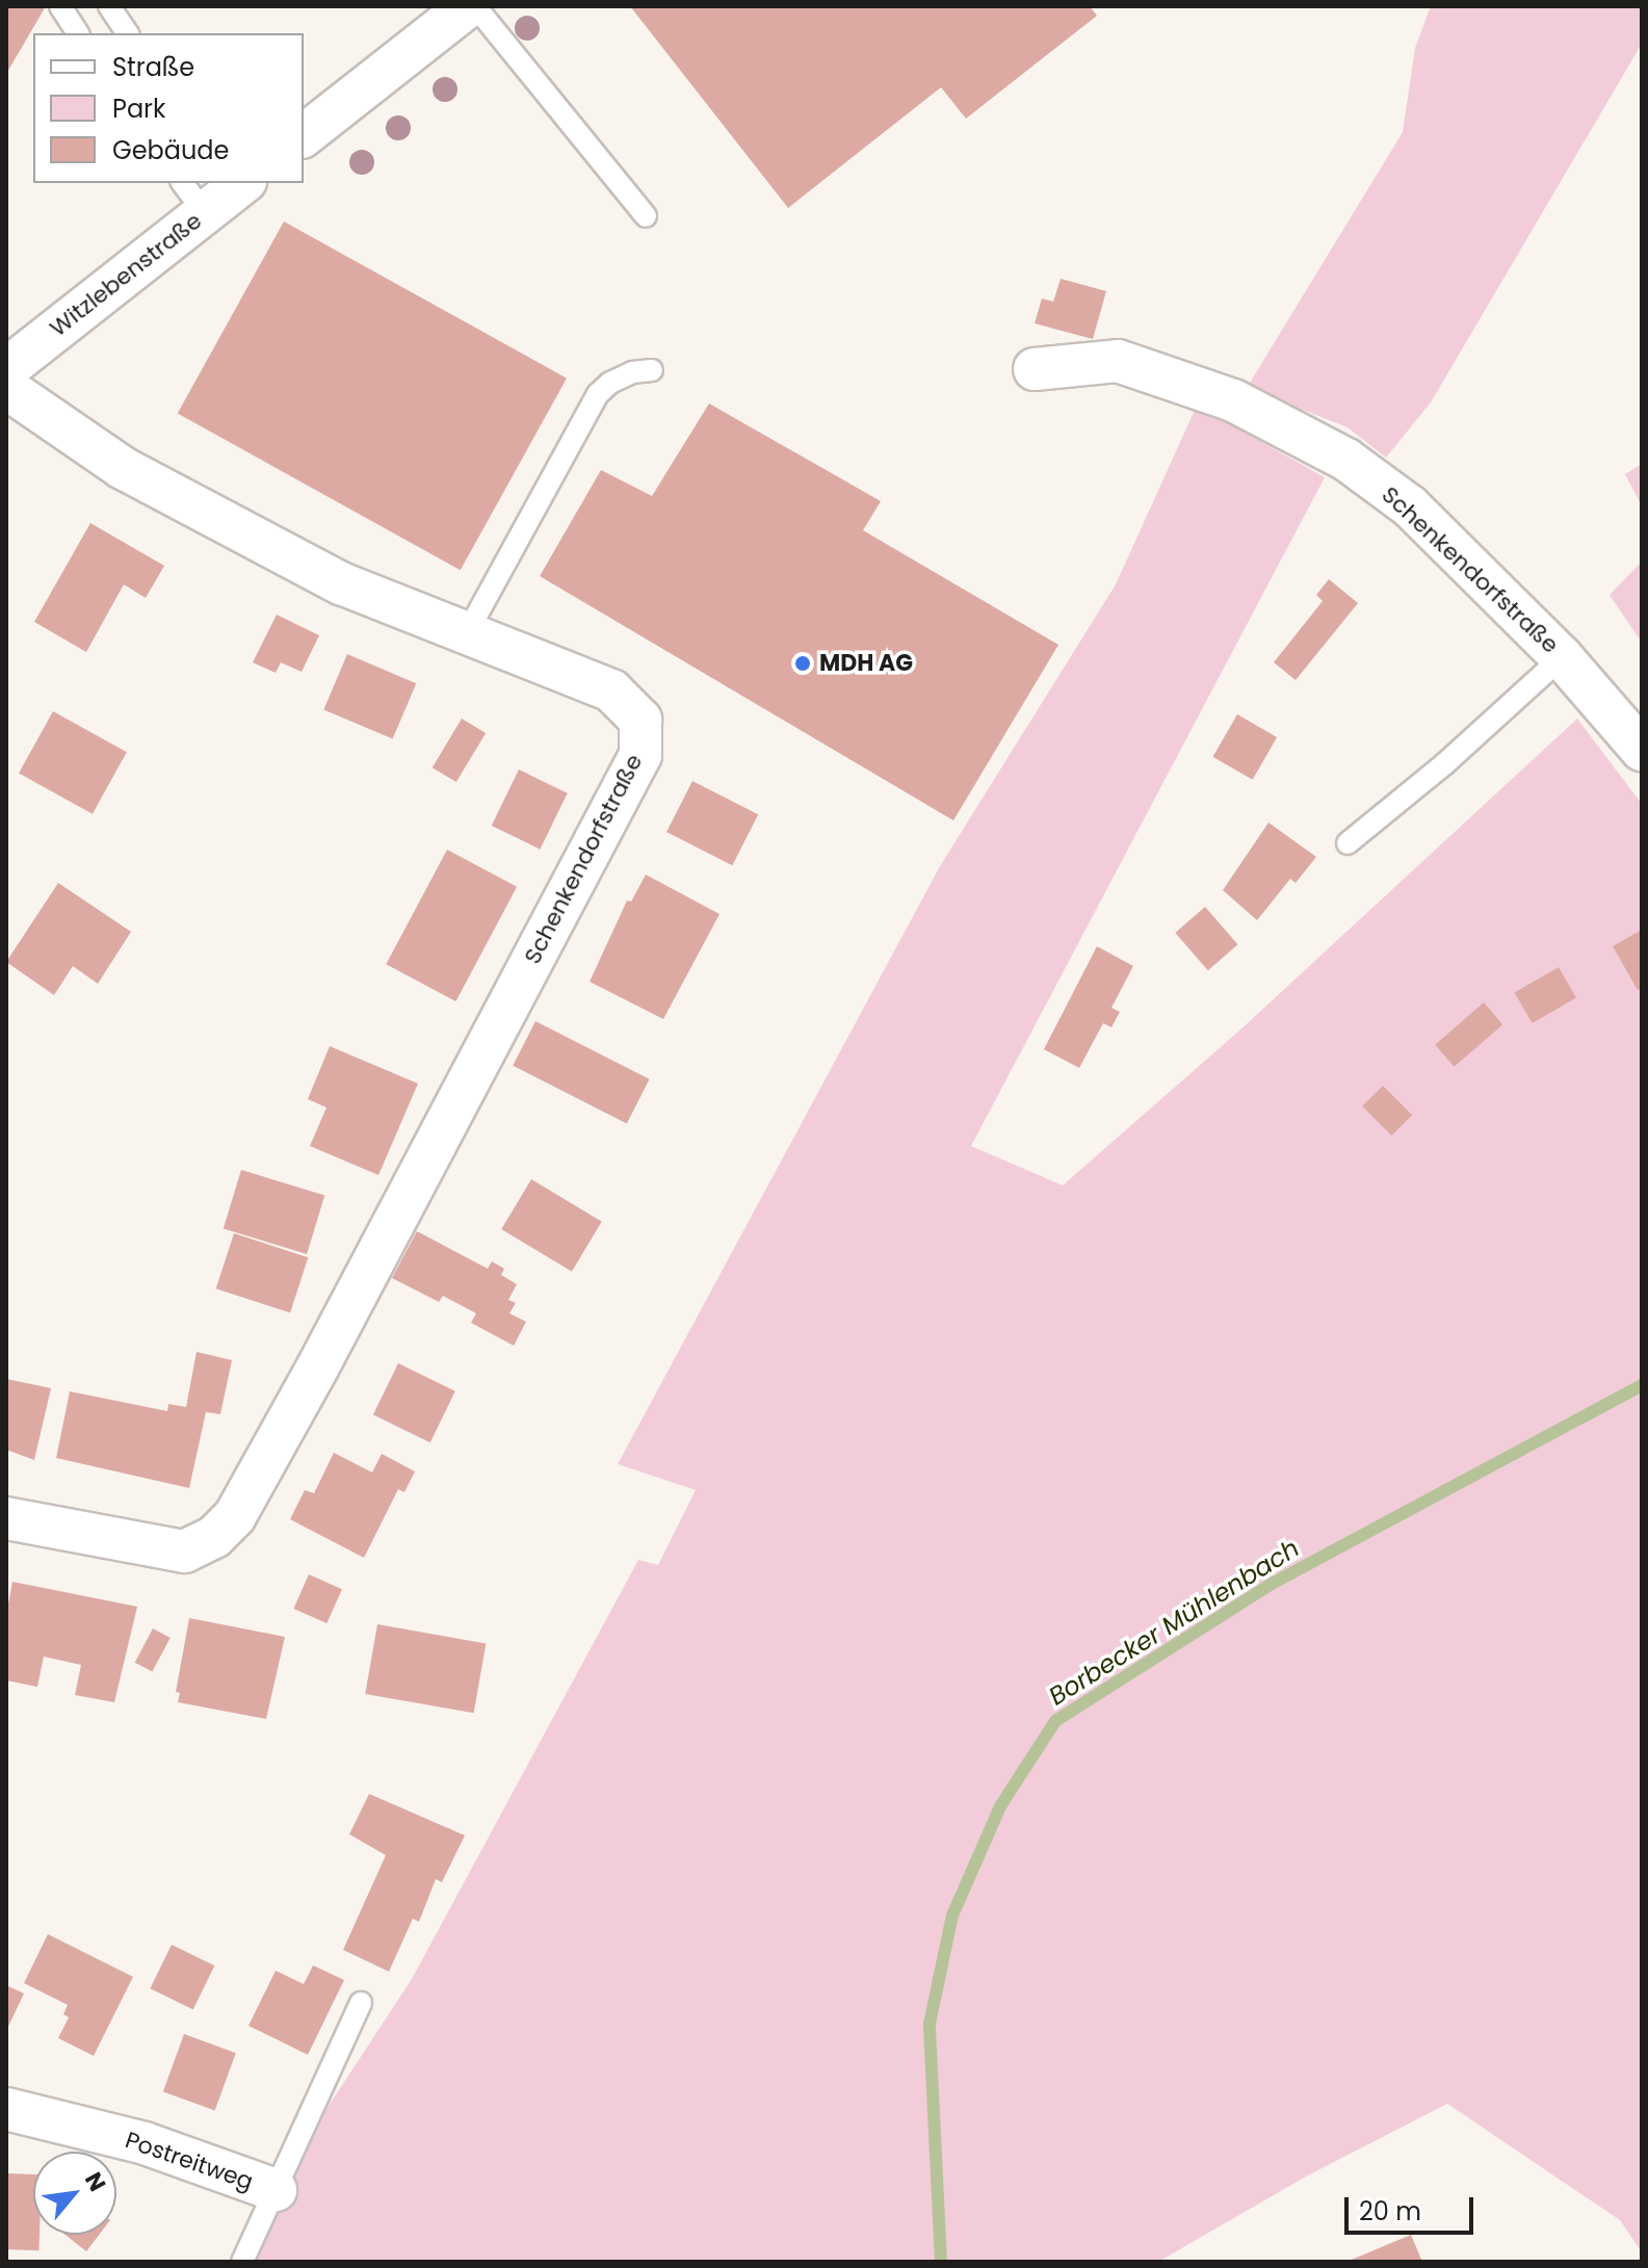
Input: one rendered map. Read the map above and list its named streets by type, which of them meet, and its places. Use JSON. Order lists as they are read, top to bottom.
{
  "streets": {
    "street": ["Witzlebenstraße", "Schenkendorfstraße", "Postreitweg"]
  },
  "water": ["Borbecker Mühlenbach"],
  "places": ["MDH AG"],
  "legend": ["Straße", "Park", "Gebäude"],
  "scale_bar": "20 m",
  "north": "top right"
}
